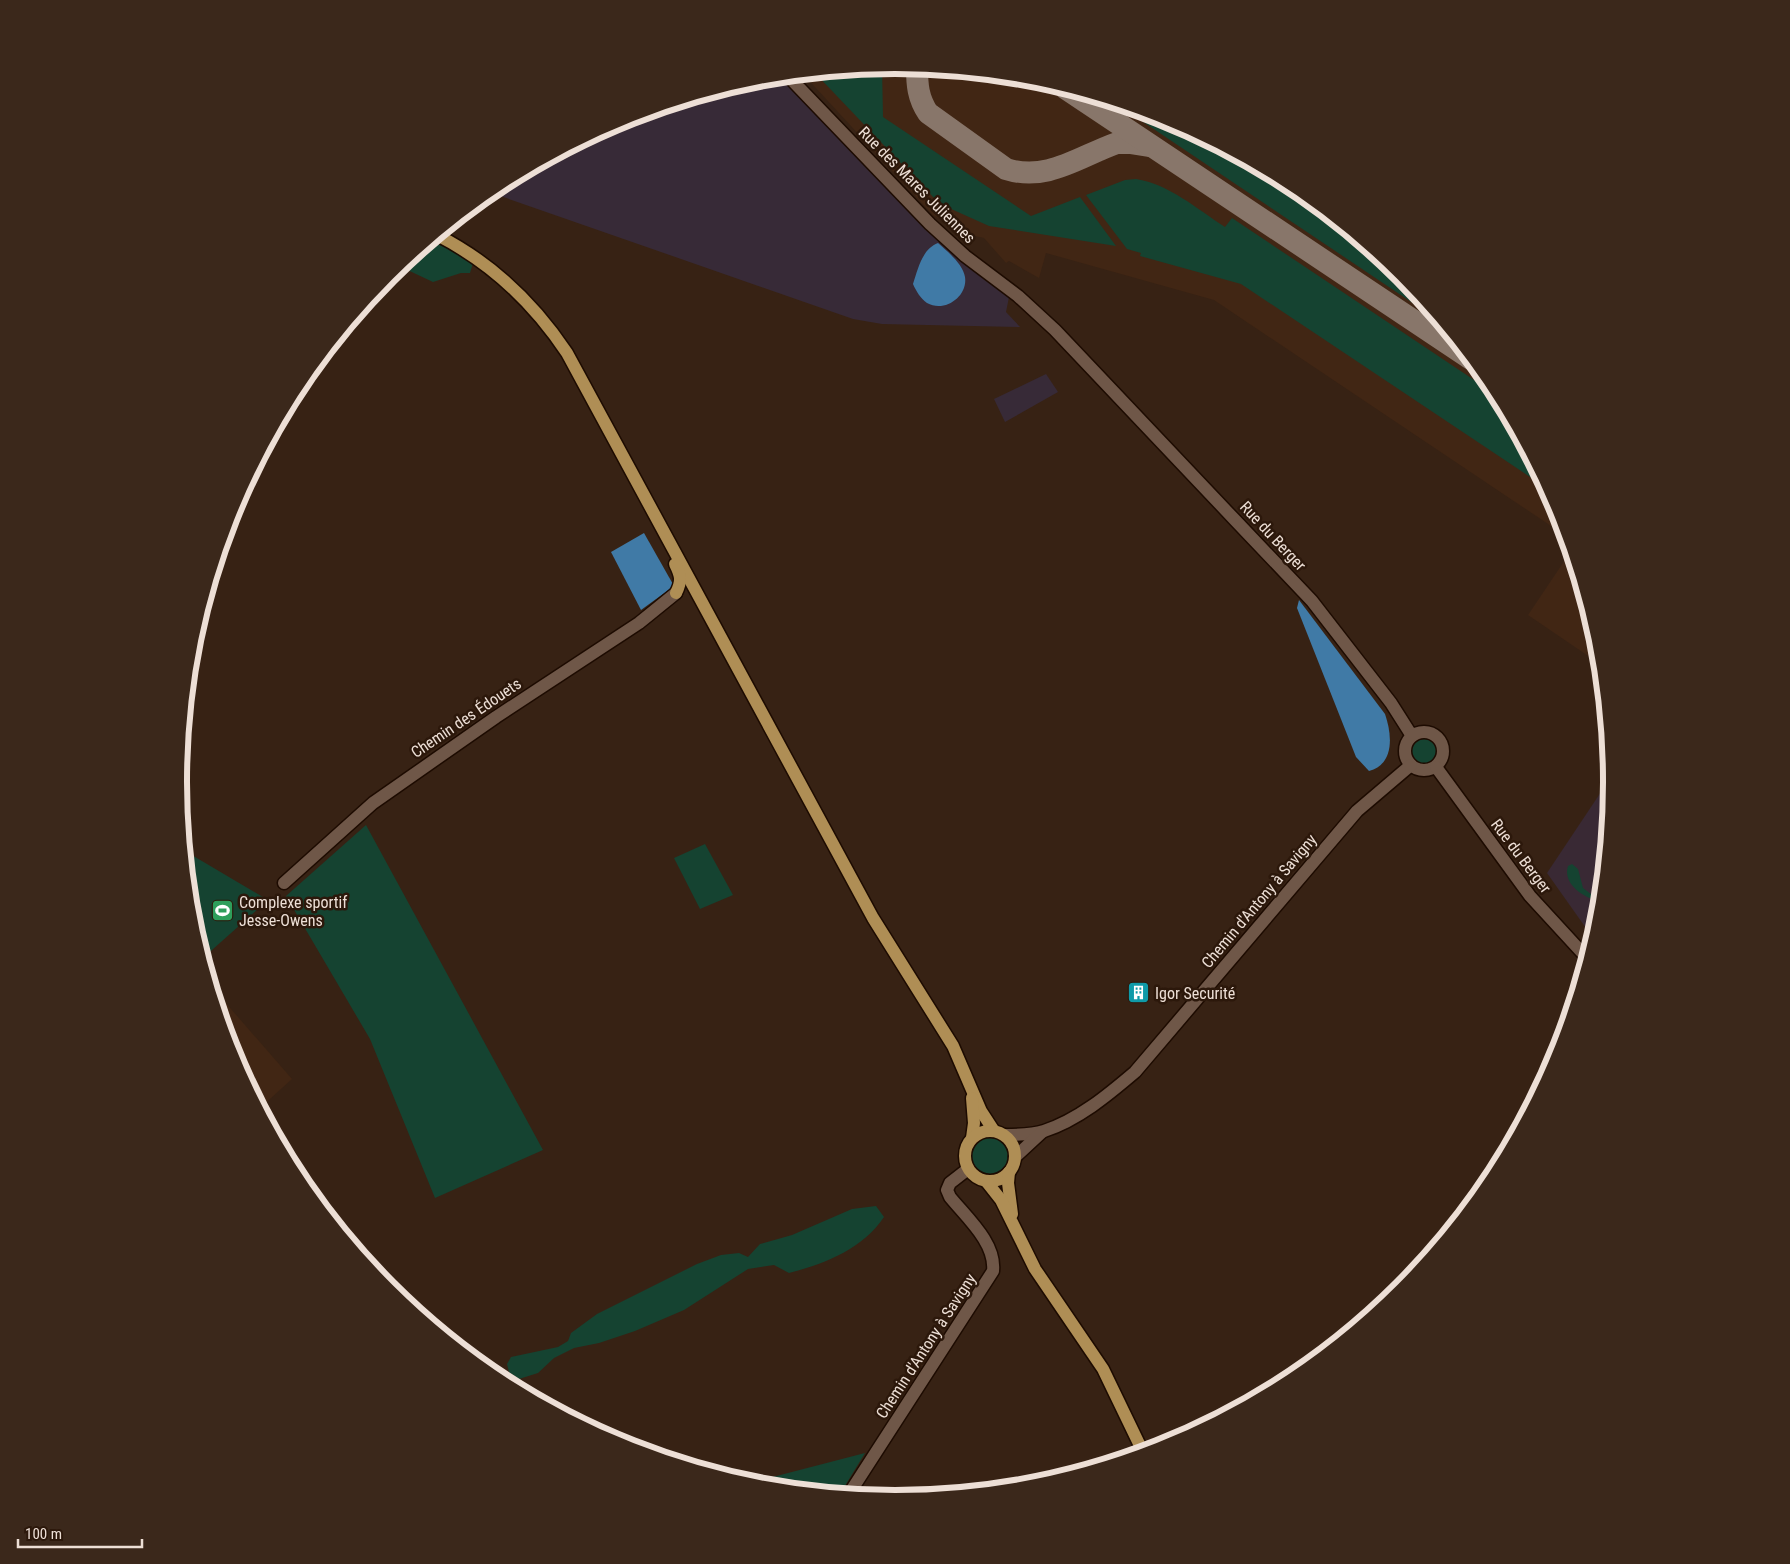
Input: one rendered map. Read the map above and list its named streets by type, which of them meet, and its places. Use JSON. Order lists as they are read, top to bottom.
{
  "streets": {
    "street": [
      "Rue des Mares Juliennes",
      "Rue du Berger",
      "Chemin des Édouets",
      "Chemin d'Antony à Savigny"
    ]
  },
  "crossings": [
    ["Rue des Mares Juliennes", "Rue du Berger"],
    ["Rue du Berger", "Chemin d'Antony à Savigny"]
  ],
  "places": {
    "sports": ["Complexe sportif Jesse-Owens"],
    "building": ["Igor Securité"]
  },
  "scale_bar": "100 m"
}
